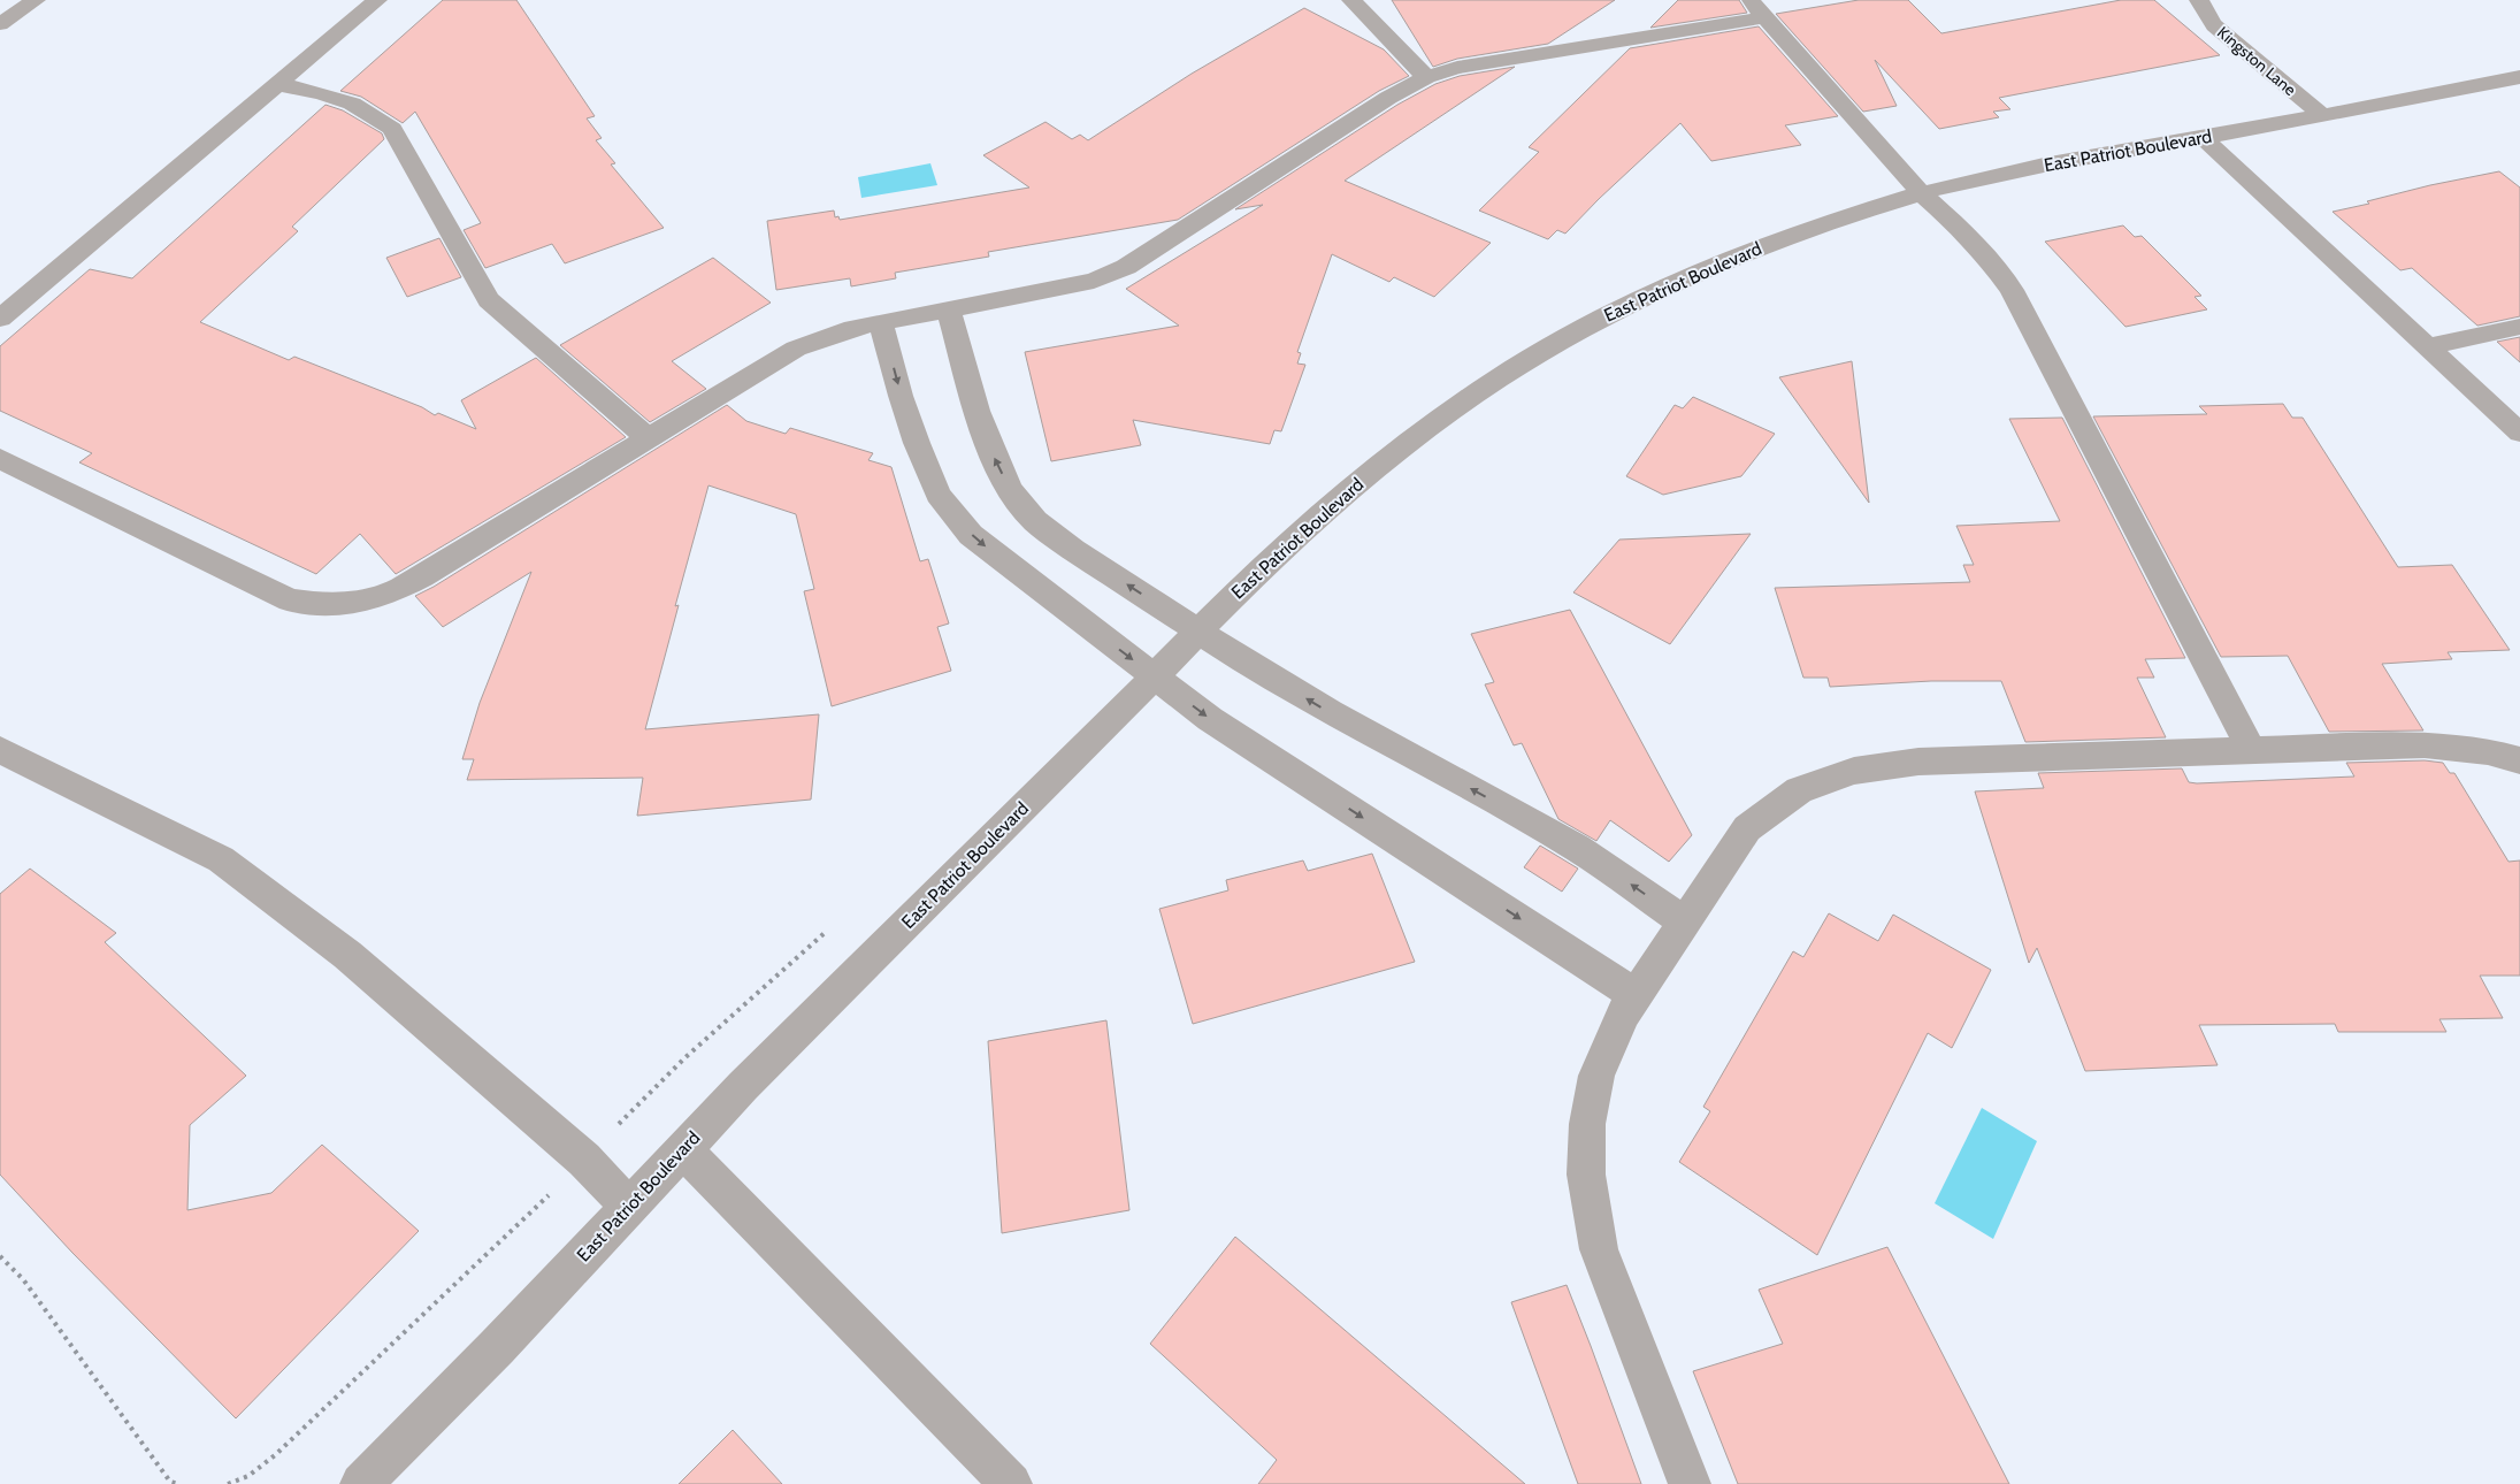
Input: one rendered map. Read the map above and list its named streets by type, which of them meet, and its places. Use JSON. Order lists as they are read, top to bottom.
{
  "streets": {
    "street": ["Kingston Lane", "East Patriot Boulevard"]
  },
  "crossings": [
    ["Kingston Lane", "East Patriot Boulevard"]
  ]
}
